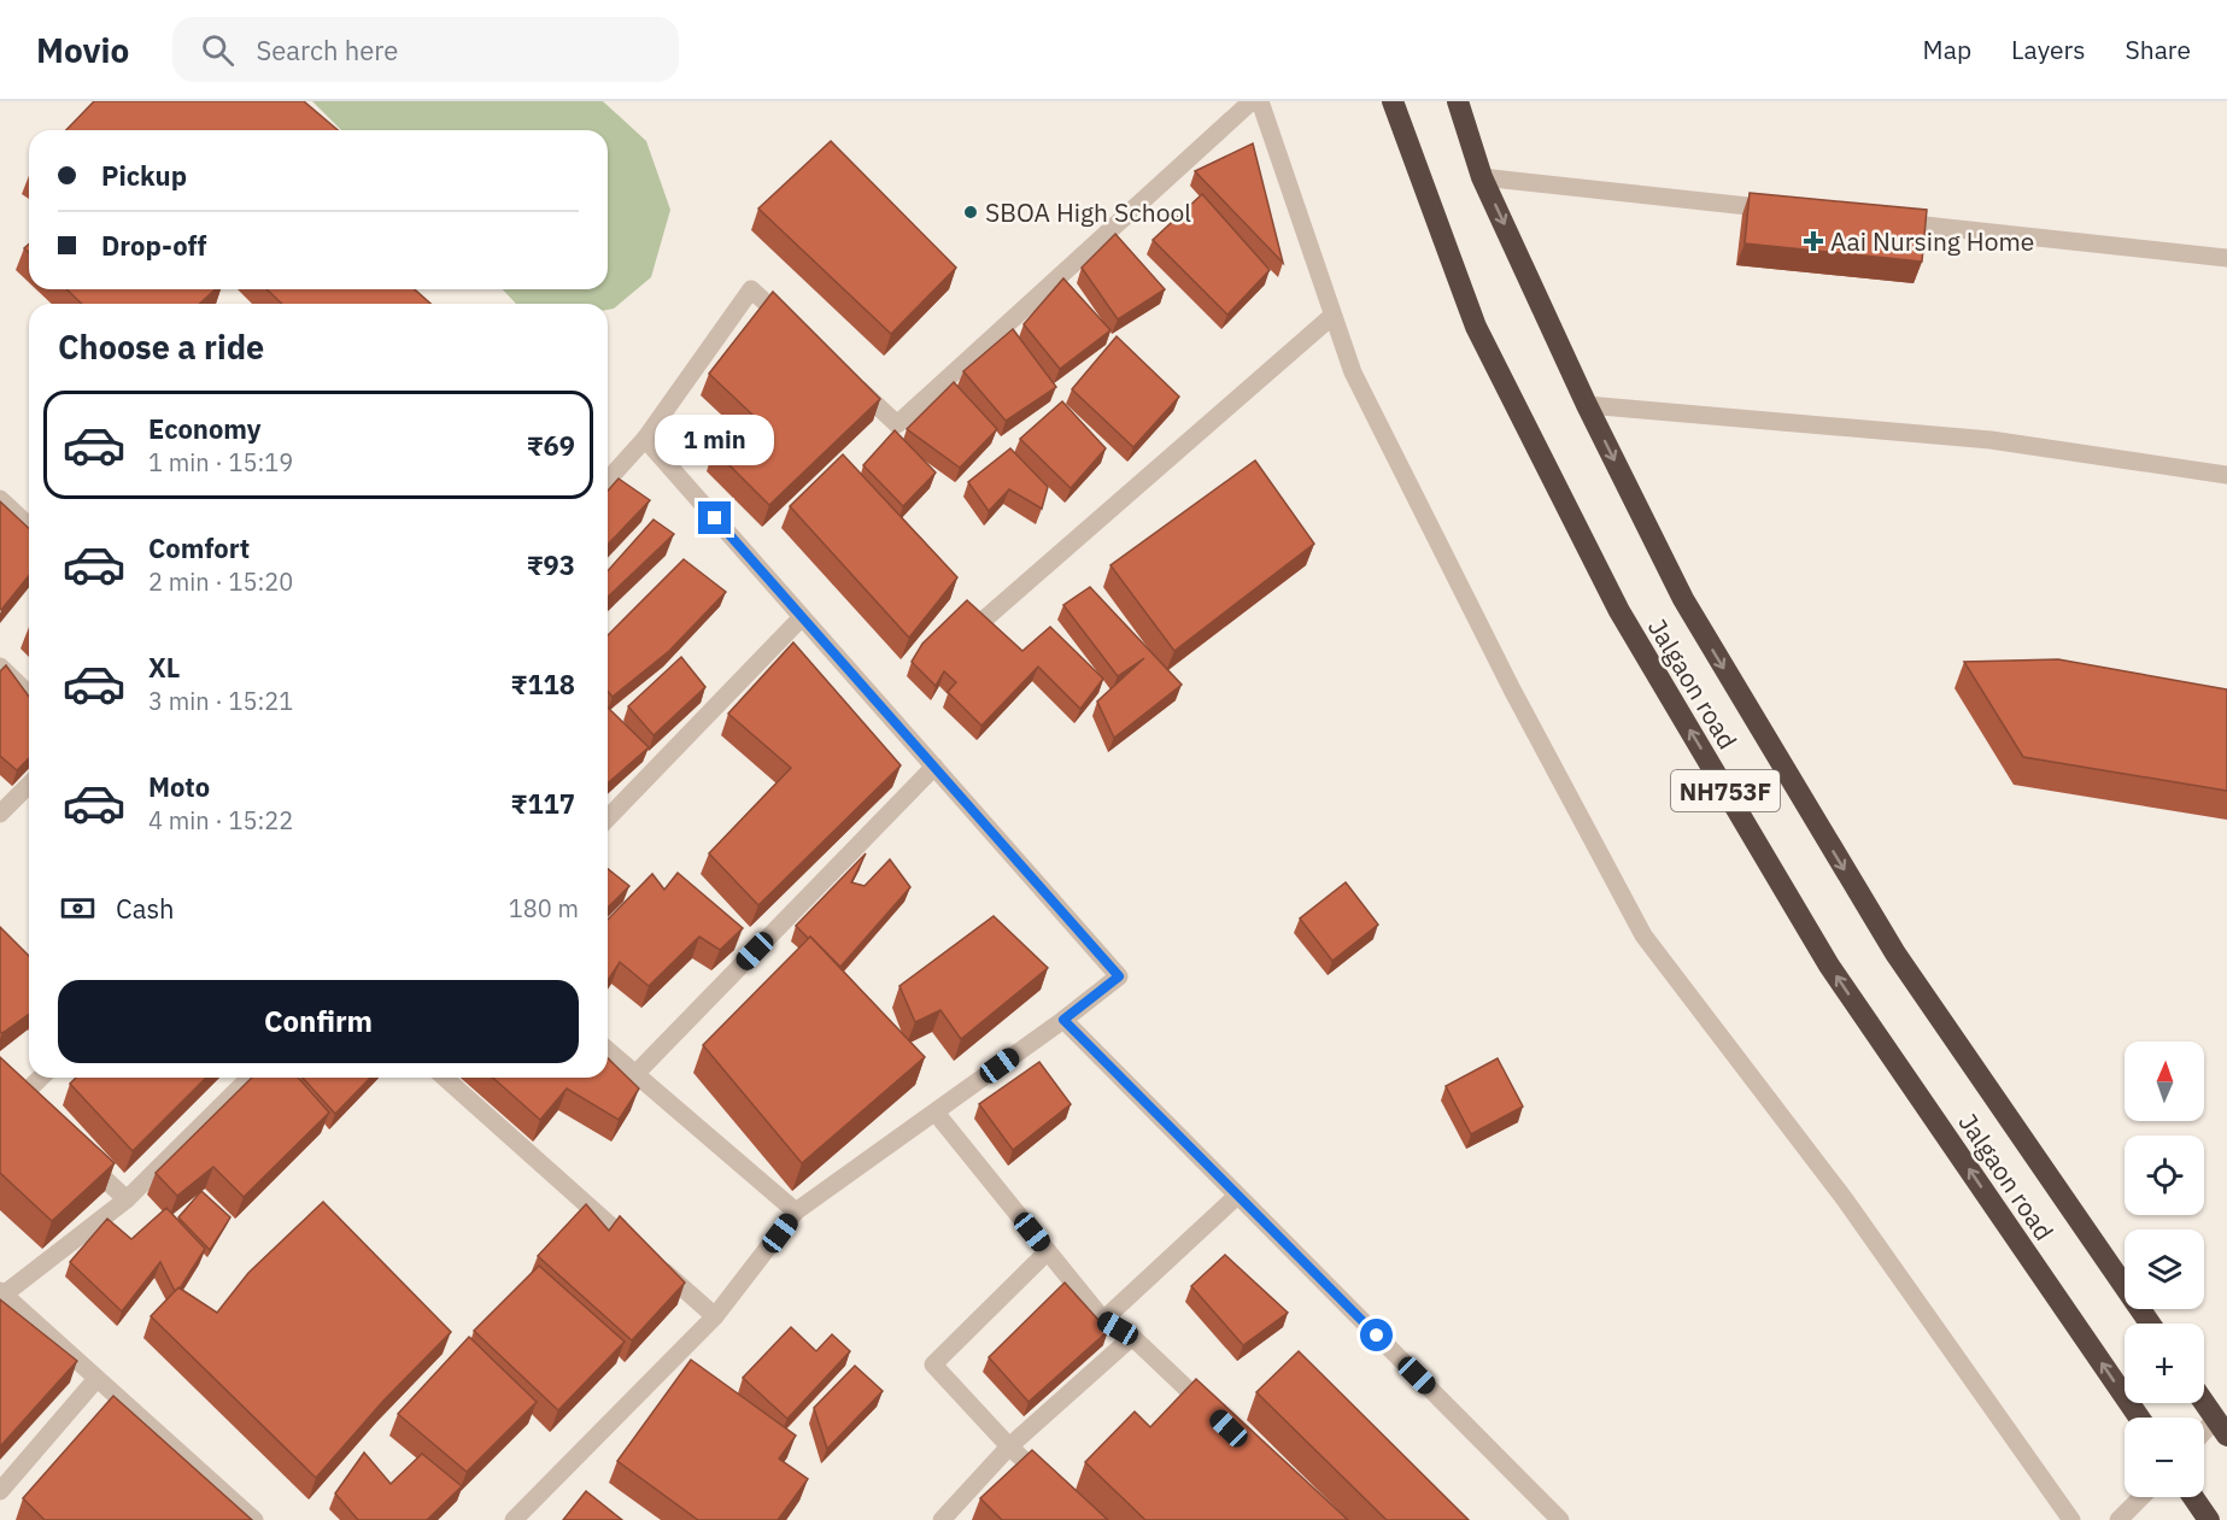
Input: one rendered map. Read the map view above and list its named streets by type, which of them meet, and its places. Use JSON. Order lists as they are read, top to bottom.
{
  "streets": {
    "highway": ["Jalgaon road", "NH753F"]
  },
  "places": {
    "other": ["SBOA High School"],
    "health": ["Aai Nursing Home"]
  },
  "north": "top",
  "page": {
    "header": "Movio",
    "search": "Search here",
    "nav": ["Map", "Layers", "Share"],
    "banner": ["Pickup", "Drop-off"],
    "heading": "Choose a ride",
    "list": [
      {
        "name": "Economy",
        "note": "1 min · 15:19",
        "value": "₹69"
      },
      {
        "name": "Comfort",
        "note": "2 min · 15:20",
        "value": "₹93"
      },
      {
        "name": "XL",
        "note": "3 min · 15:21",
        "value": "₹118"
      },
      {
        "name": "Moto",
        "note": "4 min · 15:22",
        "value": "₹117"
      }
    ],
    "bubble": "1 min",
    "pay": ["Cash", "180 m"],
    "buttons": "Confirm",
    "map_buttons": ["+", "−"]
  }
}
